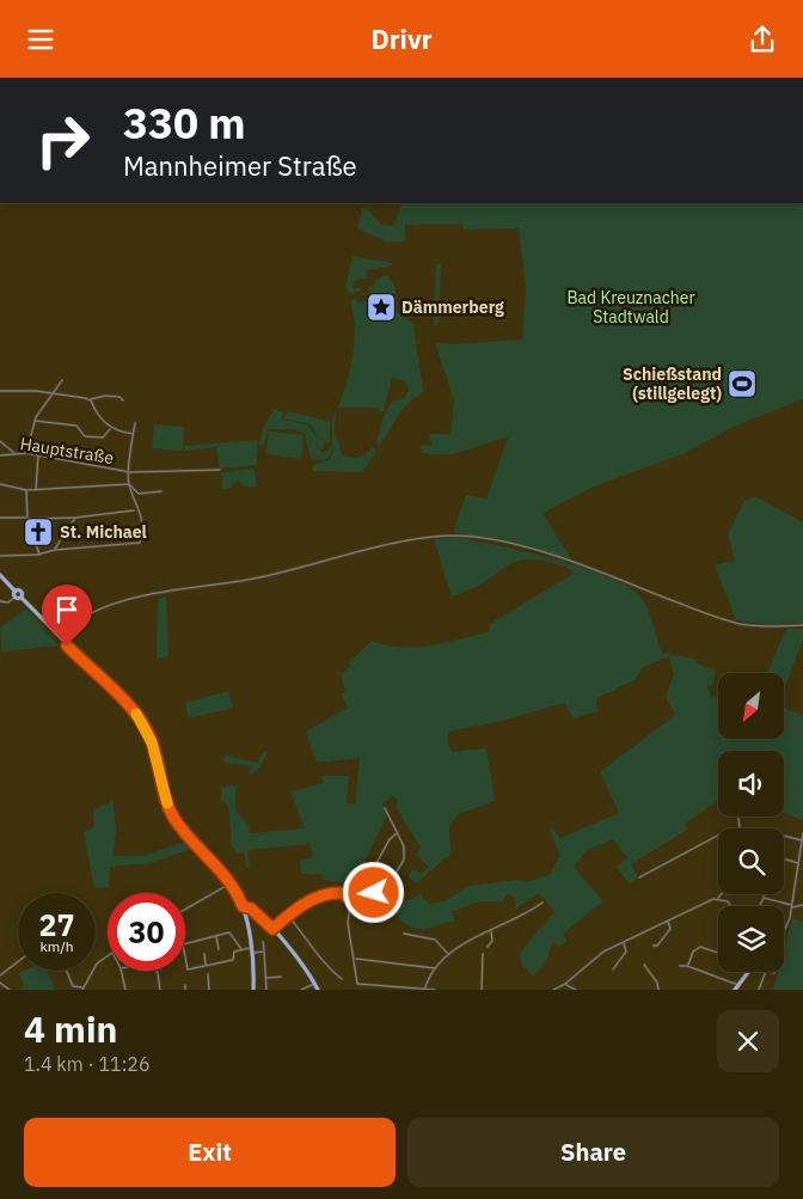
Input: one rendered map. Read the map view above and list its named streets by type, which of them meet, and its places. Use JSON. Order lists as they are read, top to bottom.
{
  "streets": {
    "street": ["Hauptstraße"]
  },
  "parks": ["Bad Kreuznacher Stadtwald"],
  "places": {
    "place": ["Dämmerberg"],
    "sports": ["Schießstand (stillgelegt)"],
    "church": ["St. Michael"]
  },
  "north": "bottom left",
  "page": {
    "header": "Drivr",
    "turn": ["330 m", "Mannheimer Straße"],
    "speed": "27 km/h",
    "limit": "30",
    "heading": ["4 min", "1.4 km · 11:26"],
    "buttons": ["Exit", "Share"]
  }
}
